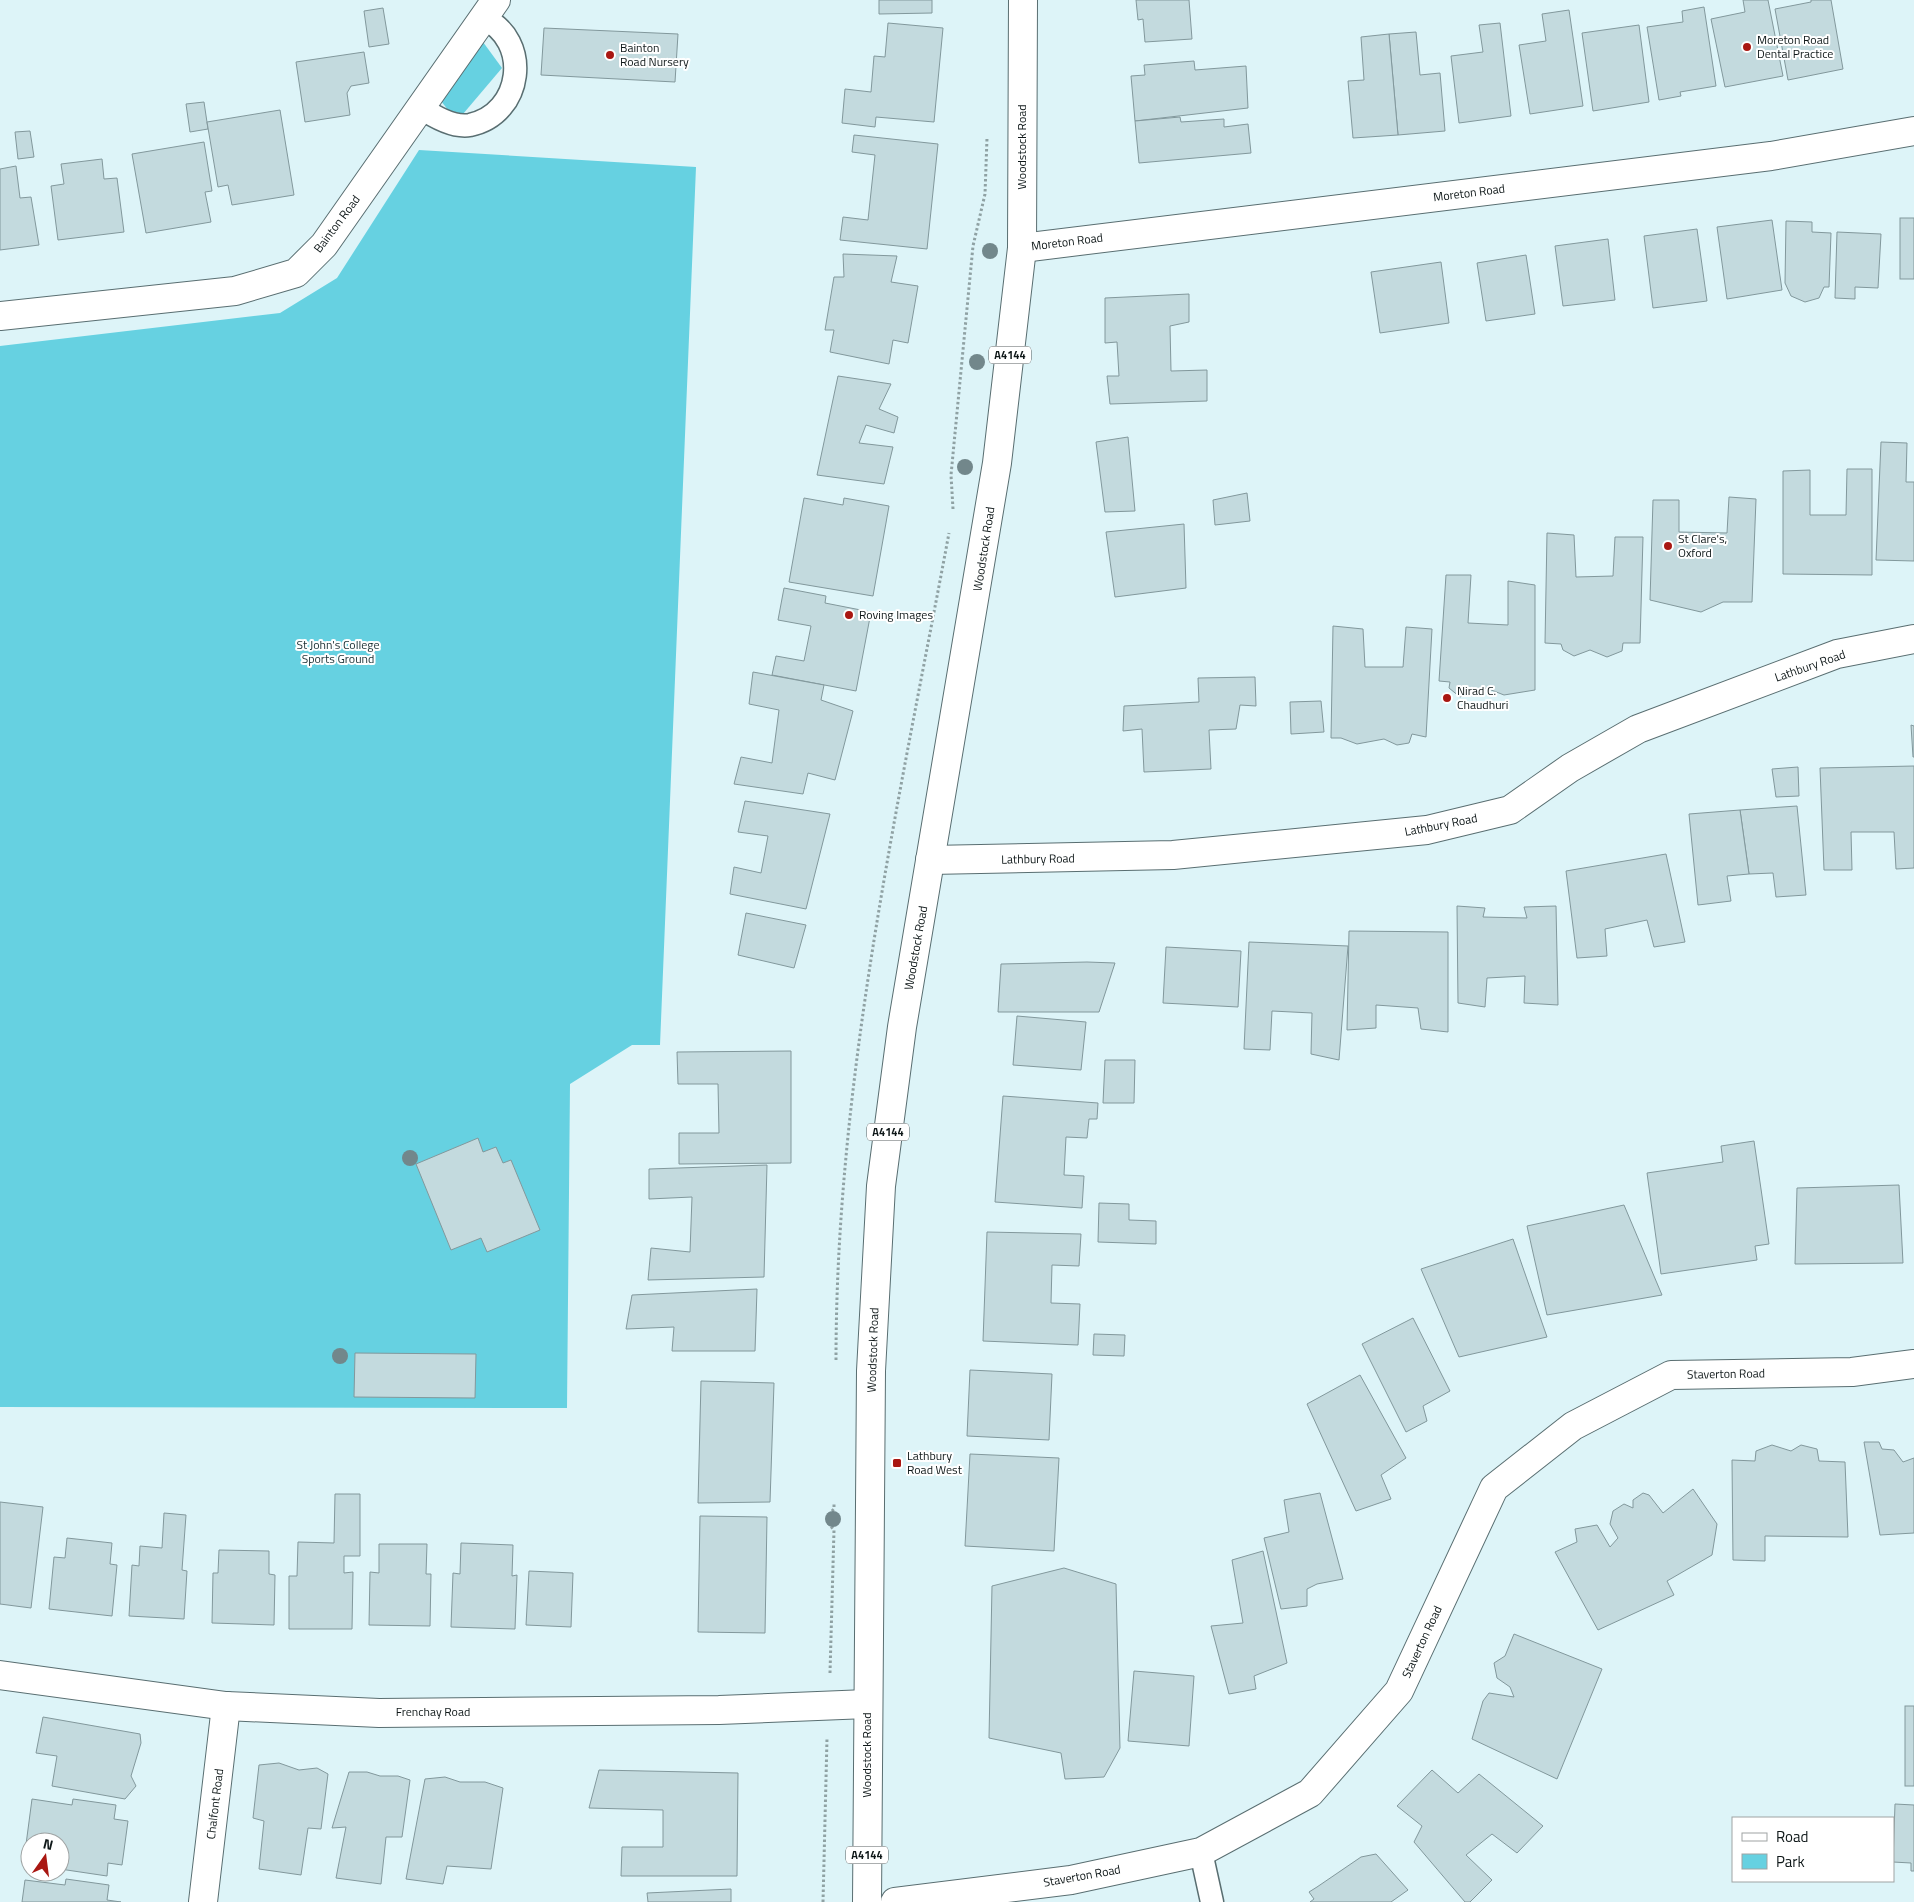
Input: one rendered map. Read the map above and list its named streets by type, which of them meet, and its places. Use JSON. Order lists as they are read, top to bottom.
{
  "streets": {
    "street": [
      "Woodstock Road",
      "Moreton Road",
      "Bainton Road",
      "A4144",
      "Lathbury Road",
      "Staverton Road",
      "Frenchay Road",
      "Chalfont Road"
    ]
  },
  "crossings": [
    ["Woodstock Road", "Moreton Road"],
    ["Woodstock Road", "Lathbury Road"],
    ["Woodstock Road", "Frenchay Road"],
    ["Frenchay Road", "Chalfont Road"]
  ],
  "parks": ["St John's College Sports Ground"],
  "places": {
    "other": [
      "Moreton Road Dental Practice",
      "Bainton Road Nursery",
      "St Clare's, Oxford",
      "Roving Images",
      "Nirad C. Chaudhuri"
    ],
    "transit": ["Lathbury Road West"]
  },
  "legend": ["Road", "Park"],
  "north": "top"
}
